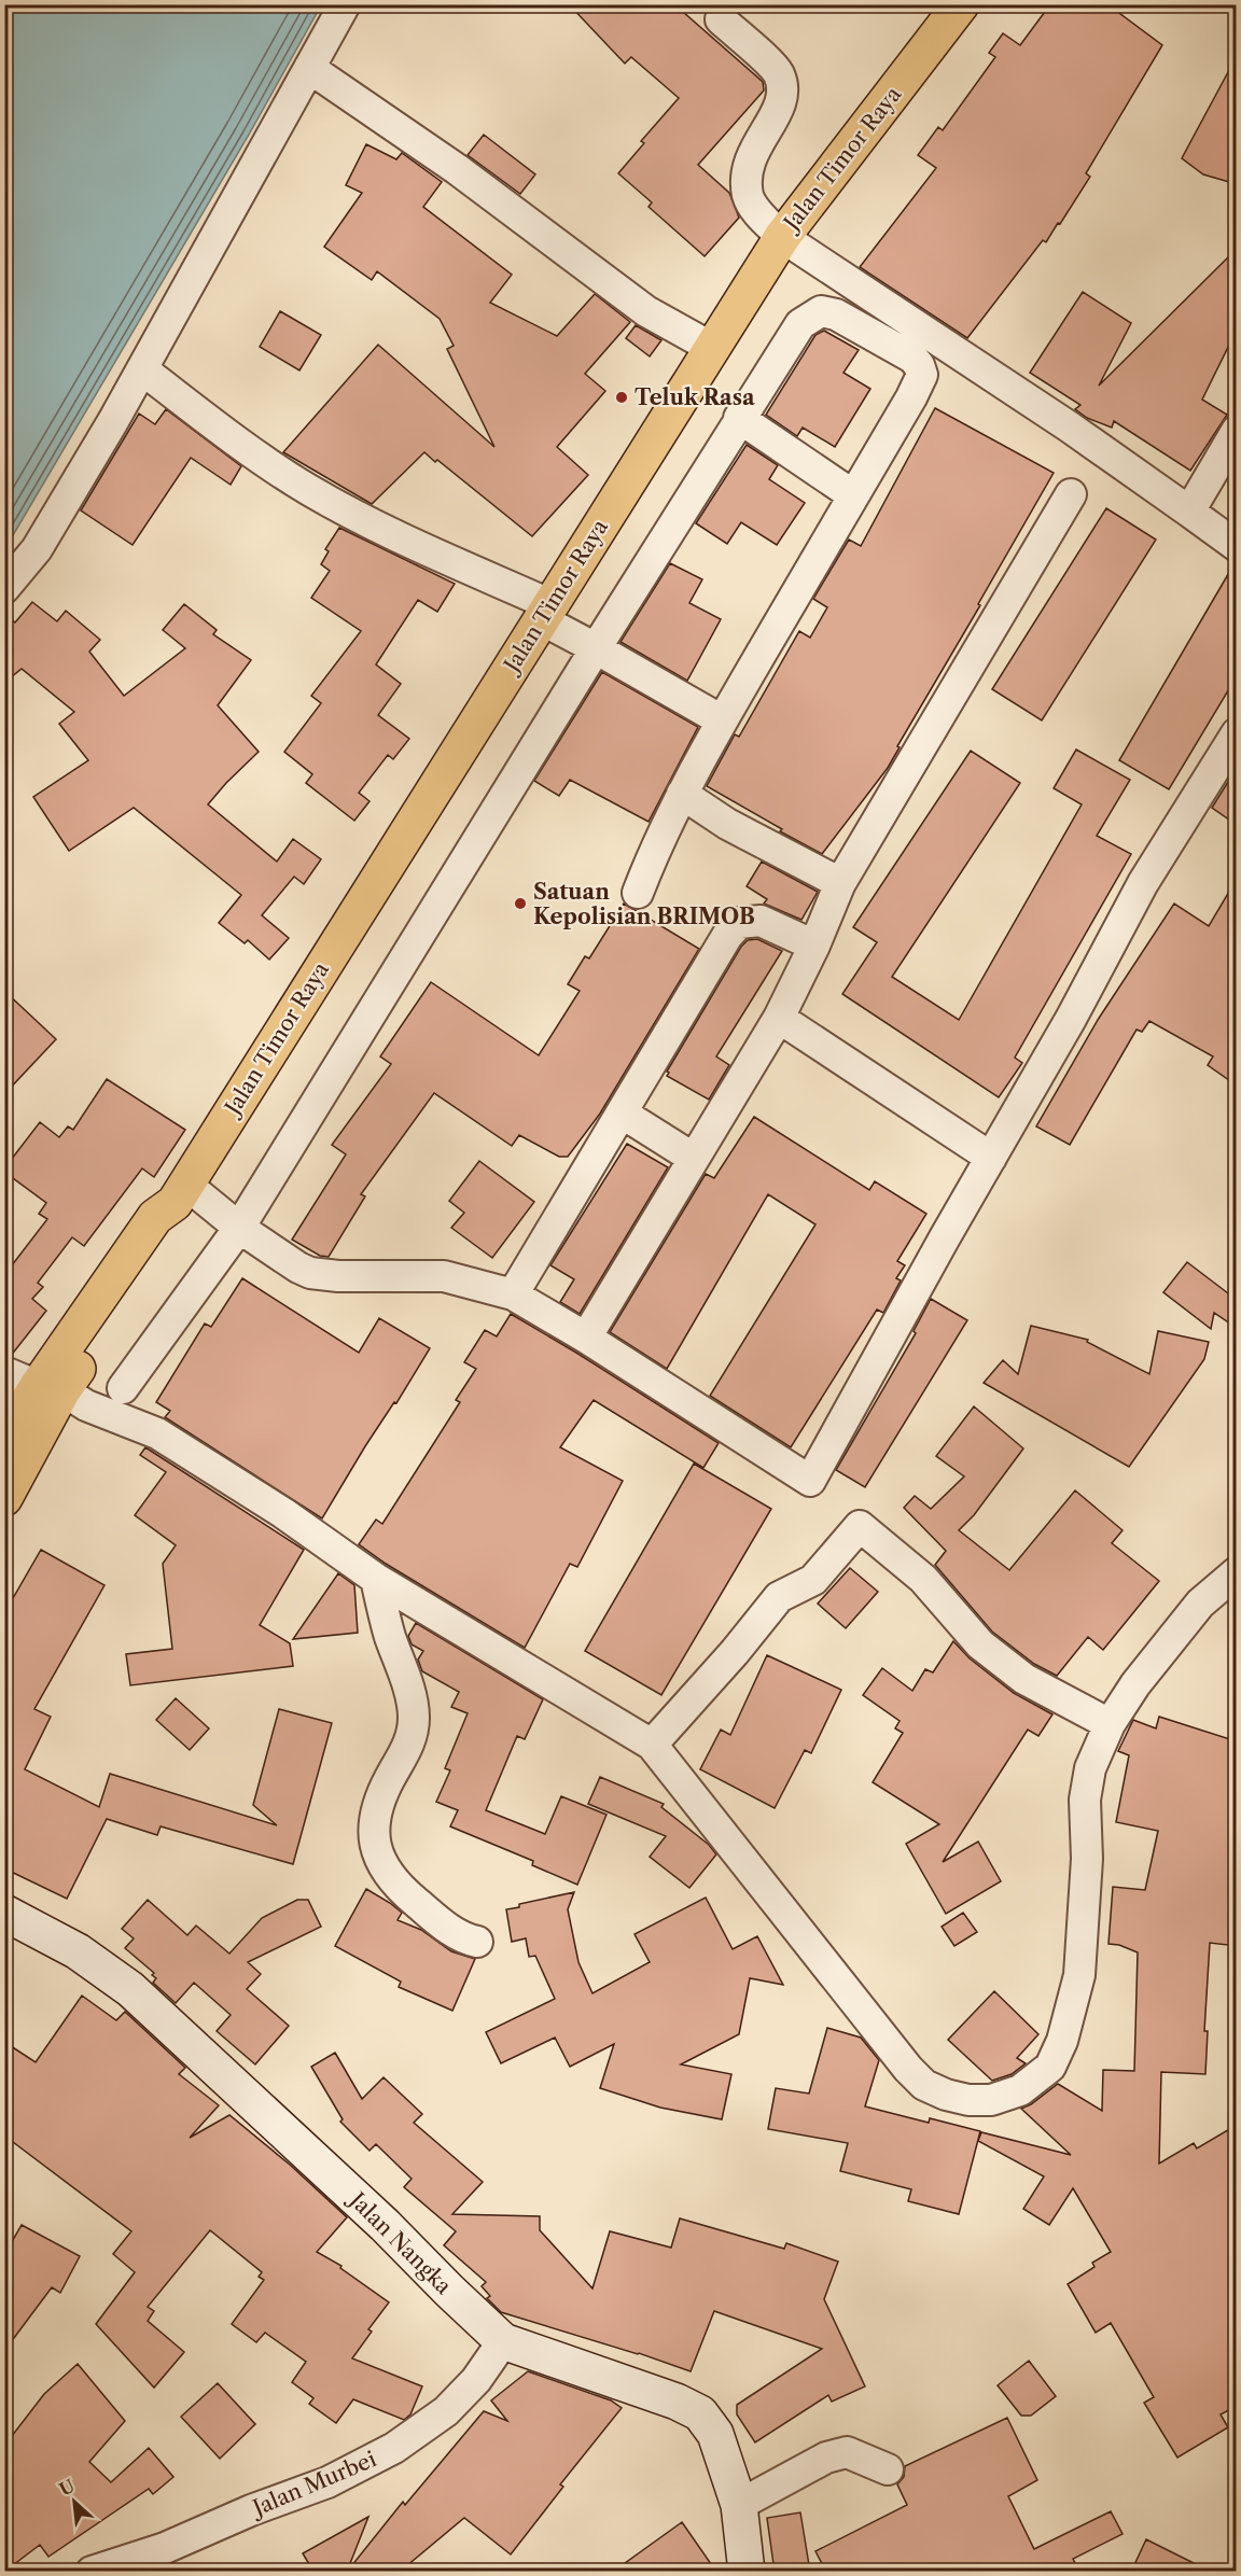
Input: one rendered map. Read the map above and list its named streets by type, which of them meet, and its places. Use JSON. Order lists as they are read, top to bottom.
{
  "streets": {
    "highway": ["Jalan Timor Raya"],
    "street": ["Jalan Nangka", "Jalan Murbei"]
  },
  "crossings": [
    ["Jalan Nangka", "Jalan Murbei"]
  ],
  "places": ["Teluk Rasa", "Satuan Kepolisian BRIMOB"],
  "north": "top left"
}
